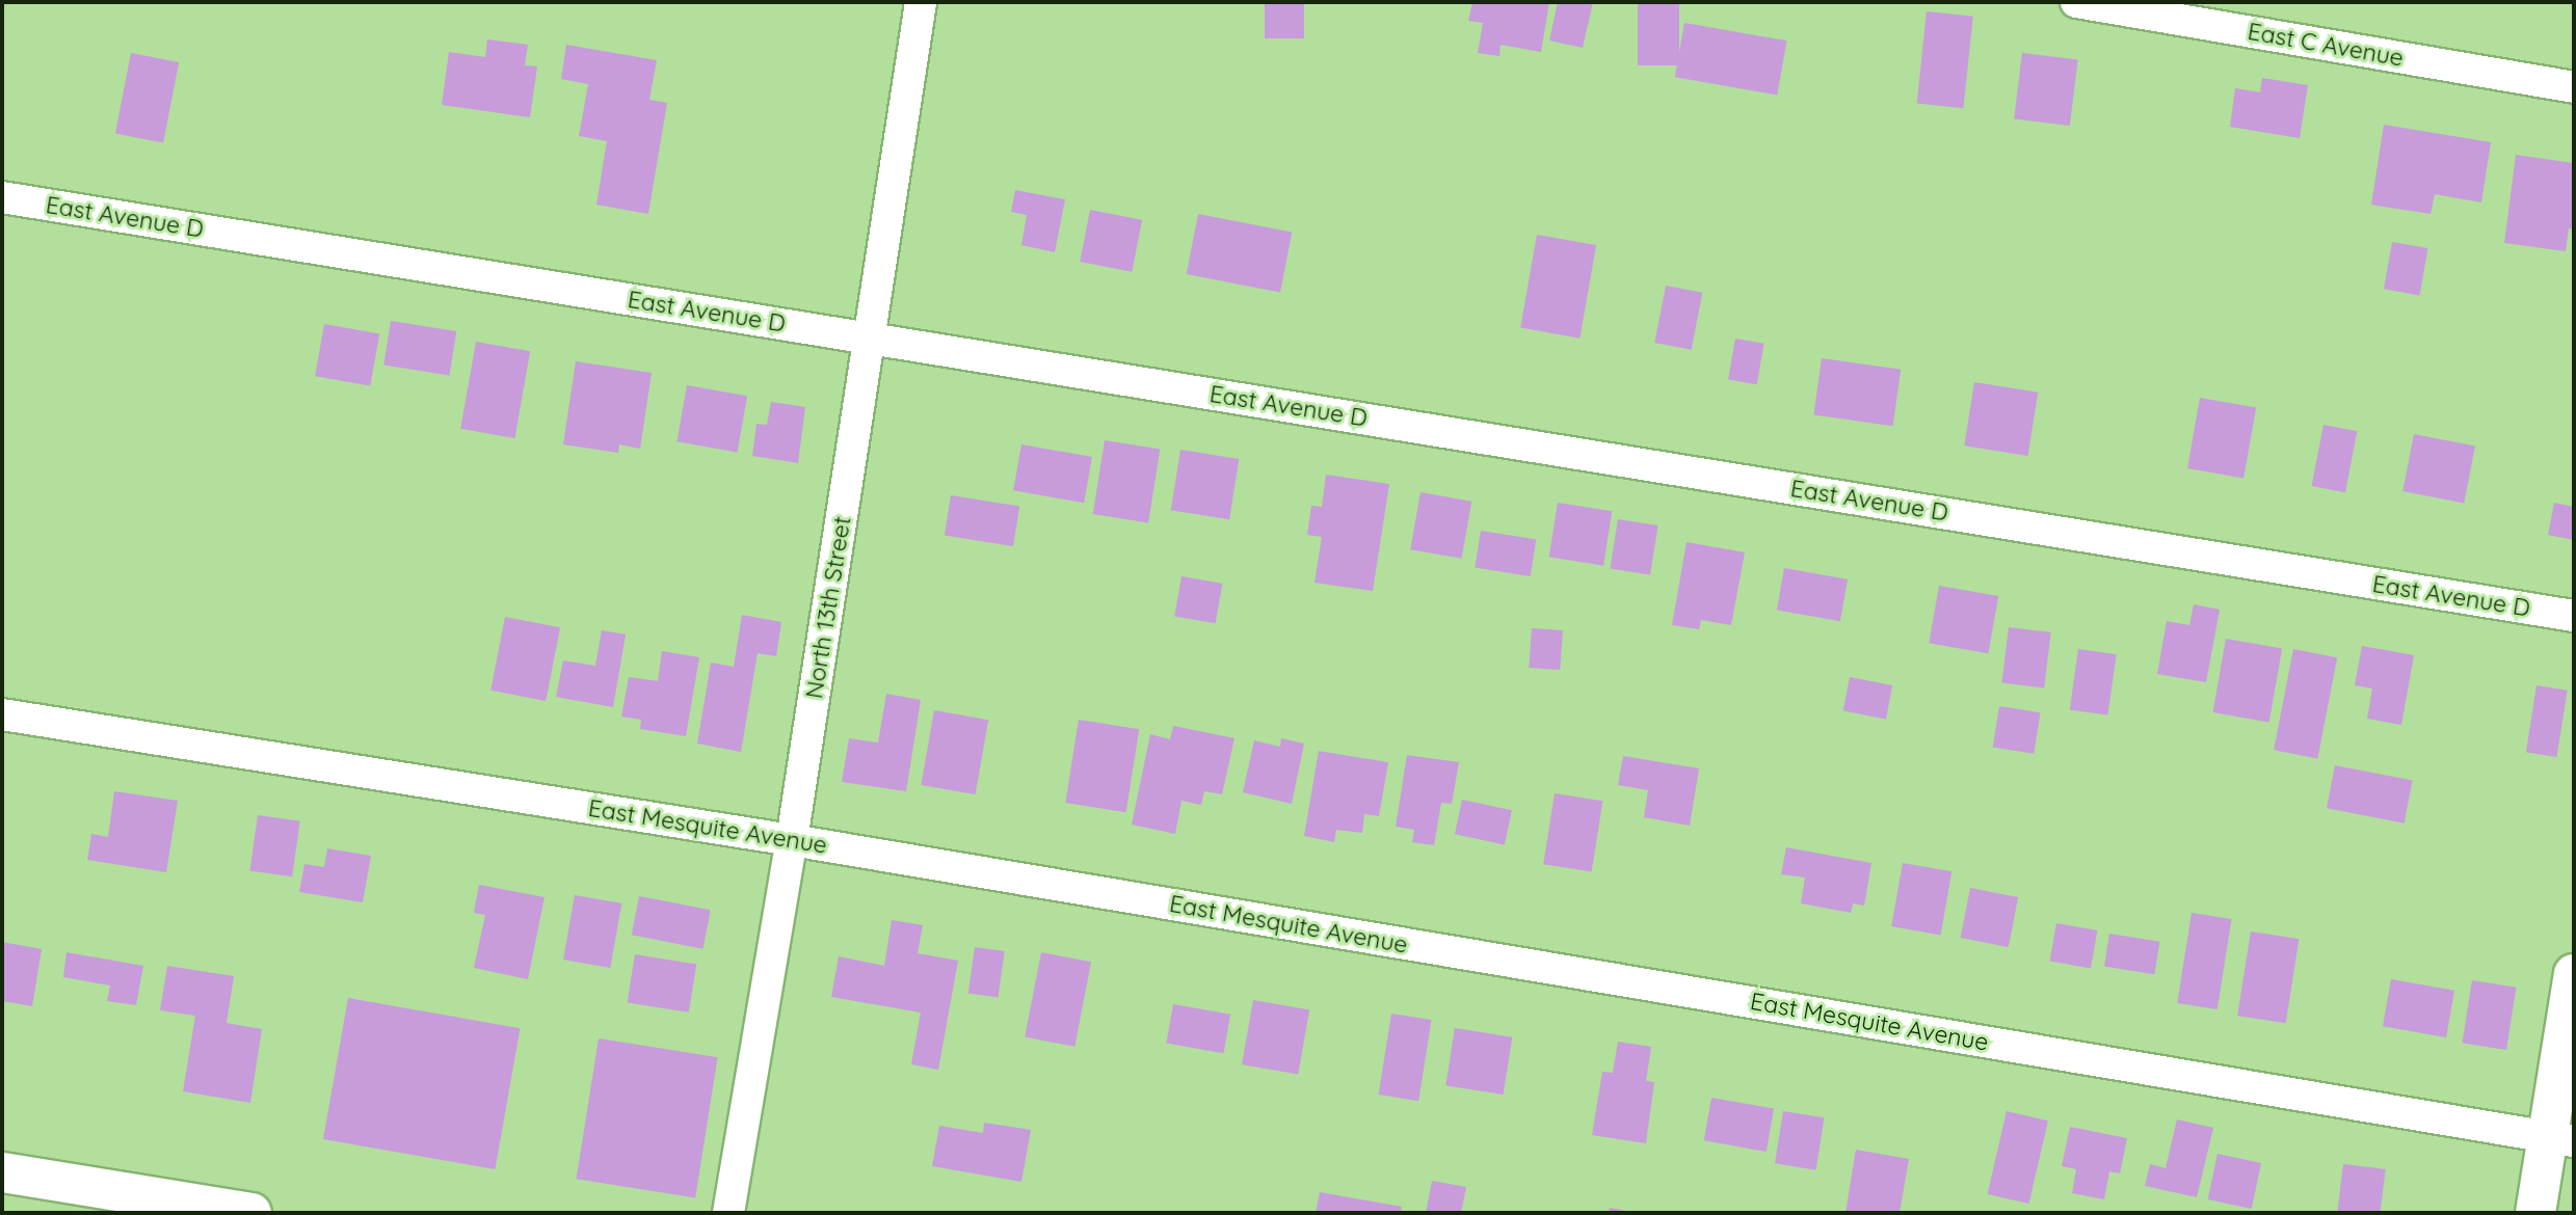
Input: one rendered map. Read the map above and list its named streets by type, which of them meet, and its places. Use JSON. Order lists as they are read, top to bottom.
{
  "streets": {
    "street": [
      "East C Avenue",
      "East Avenue D",
      "North 13th Street",
      "East Mesquite Avenue"
    ]
  },
  "crossings": [
    ["East Avenue D", "North 13th Street"],
    ["North 13th Street", "East Mesquite Avenue"]
  ]
}
